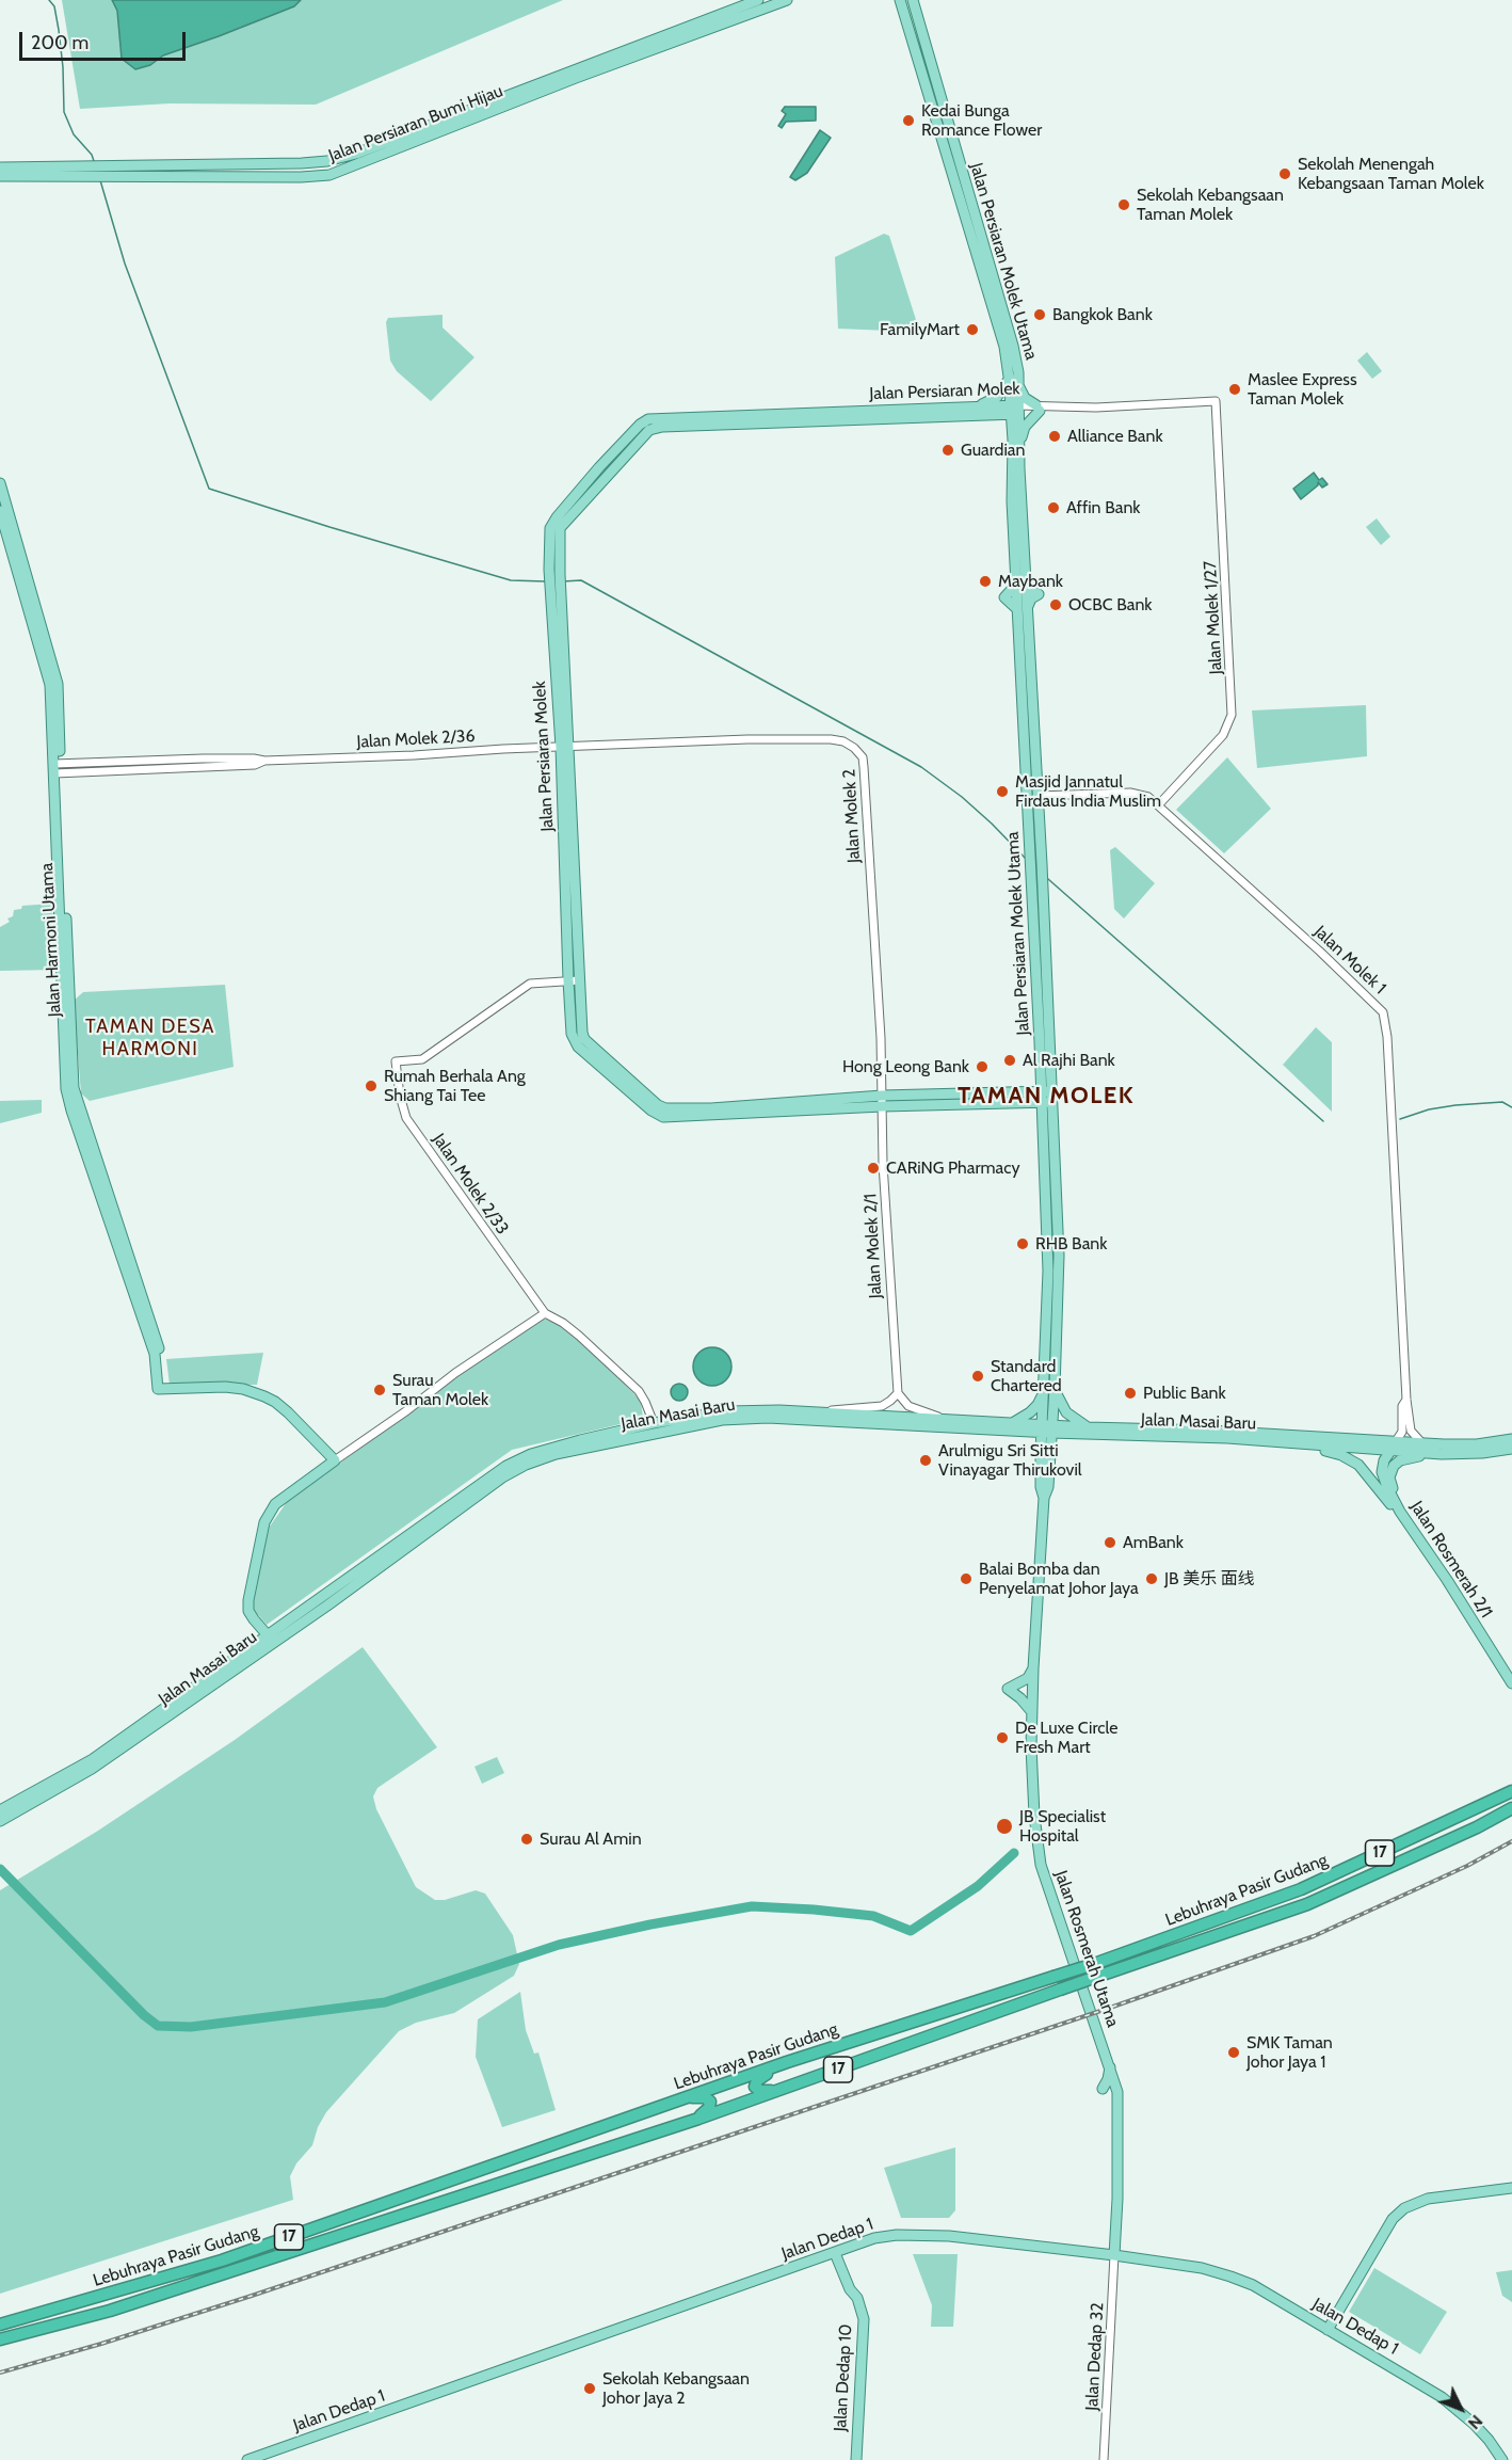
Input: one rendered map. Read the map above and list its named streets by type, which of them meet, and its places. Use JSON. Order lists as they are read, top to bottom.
{
  "streets": {
    "highway": ["17", "Lebuhraya Pasir Gudang"],
    "main road": [
      "Jalan Persiaran Bumi Hijau",
      "Jalan Persiaran Molek Utama",
      "Jalan Persiaran Molek",
      "Jalan Harmoni Utama",
      "Jalan Masai Baru",
      "Jalan Rosmerah 2/1",
      "Jalan Rosmerah Utama",
      "Jalan Dedap 1",
      "Jalan Dedap 10"
    ],
    "street": [
      "Jalan Molek 1/27",
      "Jalan Molek 2/36",
      "Jalan Molek 2",
      "Jalan Molek 1",
      "Jalan Molek 2/33",
      "Jalan Molek 2/1",
      "Jalan Dedap 32"
    ]
  },
  "crossings": [
    ["Jalan Persiaran Molek Utama", "Jalan Persiaran Molek"],
    ["Jalan Persiaran Molek Utama", "Jalan Molek 1"],
    ["Jalan Persiaran Molek Utama", "Jalan Masai Baru"],
    ["Jalan Persiaran Molek Utama", "Jalan Rosmerah Utama"],
    ["Jalan Persiaran Molek", "Jalan Molek 1/27"],
    ["Jalan Persiaran Molek", "Jalan Molek 2/36"],
    ["Jalan Persiaran Molek", "Jalan Molek 2"],
    ["Jalan Persiaran Molek", "Jalan Molek 2/33"],
    ["Jalan Persiaran Molek", "Jalan Molek 2/1"],
    ["Jalan Molek 1/27", "Jalan Molek 1"],
    ["Jalan Molek 2/36", "Jalan Molek 2"],
    ["Jalan Molek 2/36", "Jalan Harmoni Utama"],
    ["Jalan Molek 2", "Jalan Molek 2/1"],
    ["Jalan Molek 1", "Jalan Masai Baru"],
    ["Jalan Molek 1", "Jalan Rosmerah 2/1"],
    ["Jalan Masai Baru", "Jalan Rosmerah 2/1"],
    ["Jalan Masai Baru", "Jalan Rosmerah Utama"],
    ["Jalan Rosmerah Utama", "Jalan Dedap 1"],
    ["Jalan Rosmerah Utama", "Jalan Dedap 32"],
    ["Jalan Dedap 1", "Jalan Dedap 32"],
    ["Jalan Dedap 1", "Jalan Dedap 10"]
  ],
  "districts": ["TAMAN DESA HARMONI", "TAMAN MOLEK"],
  "places": [
    "Kedai Bunga Romance Flower",
    "Sekolah Menengah Kebangsaan Taman Molek",
    "Sekolah Kebangsaan Taman Molek",
    "Bangkok Bank",
    "FamilyMart",
    "Maslee Express Taman Molek",
    "Alliance Bank",
    "Guardian",
    "Affin Bank",
    "Maybank",
    "OCBC Bank",
    "Masjid Jannatul Firdaus India Muslim",
    "Al Rajhi Bank",
    "Hong Leong Bank",
    "Rumah Berhala Ang Shiang Tai Tee",
    "CARiNG Pharmacy",
    "RHB Bank",
    "Standard Chartered",
    "Surau Taman Molek",
    "Public Bank",
    "Arulmigu Sri Sitti Vinayagar Thirukovil",
    "AmBank",
    "Balai Bomba dan Penyelamat Johor Jaya",
    "JB 美乐 面线",
    "De Luxe Circle Fresh Mart",
    "JB Specialist Hospital",
    "Surau Al Amin",
    "SMK Taman Johor Jaya 1",
    "Sekolah Kebangsaan Johor Jaya 2"
  ],
  "scale_bar": "200 m",
  "north": "bottom right"
}
